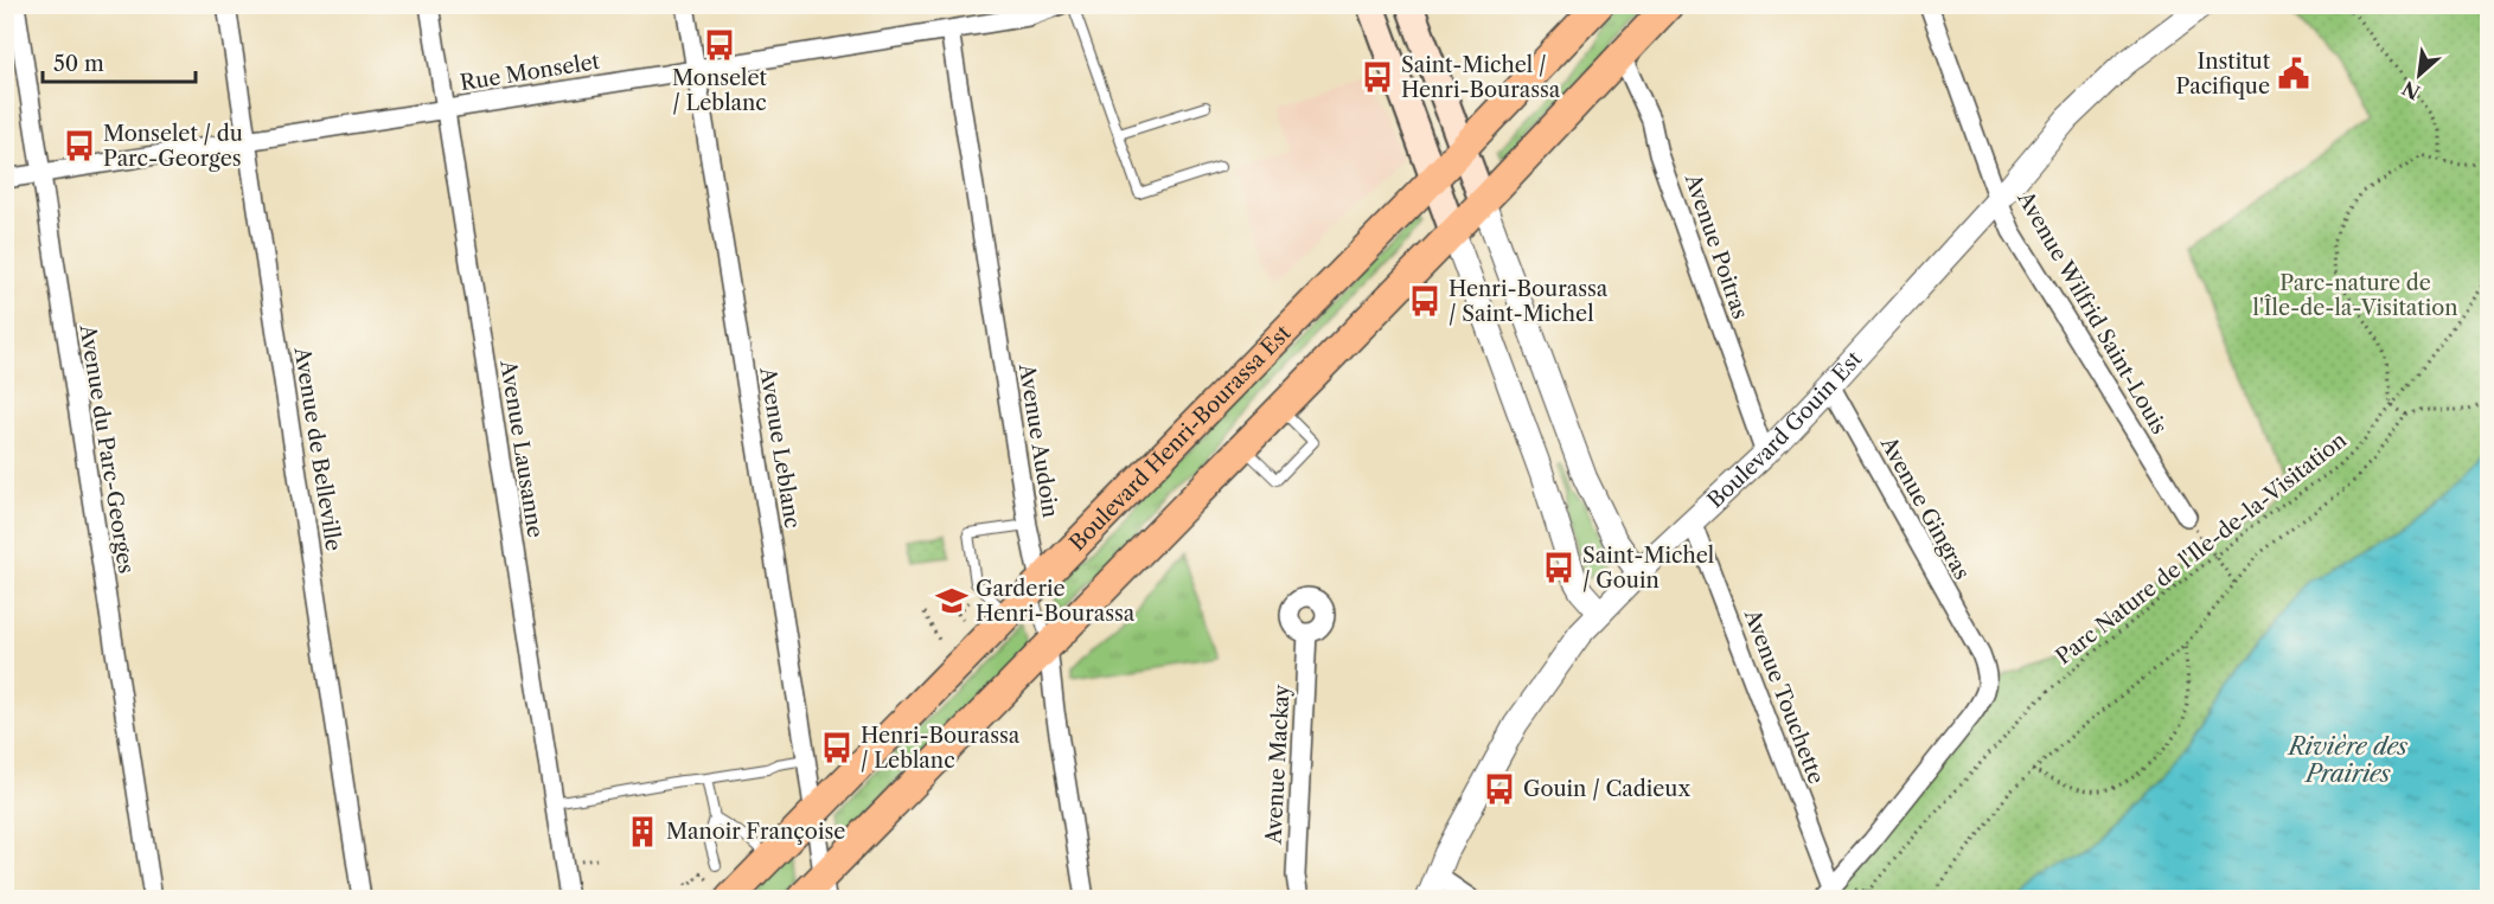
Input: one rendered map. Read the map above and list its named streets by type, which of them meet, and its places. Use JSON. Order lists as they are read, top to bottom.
{
  "streets": {
    "main road": ["Boulevard Henri-Bourassa Est"],
    "street": [
      "Rue Monselet",
      "Avenue Poitras",
      "Avenue Wilfrid Saint-Louis",
      "Boulevard Gouin Est",
      "Avenue Audoin",
      "Avenue Leblanc",
      "Avenue du Parc-Georges",
      "Avenue de Belleville",
      "Avenue Lausanne",
      "Avenue Gingras",
      "Avenue Touchette",
      "Avenue Mackay"
    ],
    "path": ["Parc Nature de l'Ile-de-la-Visitation"]
  },
  "crossings": [
    ["Rue Monselet", "Avenue Audoin"],
    ["Rue Monselet", "Avenue Leblanc"],
    ["Rue Monselet", "Avenue du Parc-Georges"],
    ["Rue Monselet", "Avenue de Belleville"],
    ["Rue Monselet", "Avenue Lausanne"],
    ["Avenue Poitras", "Boulevard Gouin Est"],
    ["Avenue Wilfrid Saint-Louis", "Boulevard Gouin Est"],
    ["Boulevard Gouin Est", "Avenue Gingras"],
    ["Boulevard Gouin Est", "Avenue Touchette"],
    ["Boulevard Henri-Bourassa Est", "Avenue Audoin"],
    ["Boulevard Henri-Bourassa Est", "Avenue Leblanc"],
    ["Avenue Gingras", "Avenue Touchette"]
  ],
  "water": ["Rivière des Prairies"],
  "parks": ["Parc-nature de l'Île-de-la-Visitation"],
  "places": {
    "bus stop": [
      "Monselet / Leblanc",
      "Saint-Michel / Henri-Bourassa",
      "Monselet / du Parc-Georges",
      "Henri-Bourassa / Saint-Michel",
      "Saint-Michel / Gouin",
      "Henri-Bourassa / Leblanc",
      "Gouin / Cadieux"
    ],
    "public building": ["Institut Pacifique"],
    "school or university": ["Garderie Henri-Bourassa"],
    "building": ["Manoir Françoise"]
  },
  "scale_bar": "50 m",
  "north": "bottom left"
}
